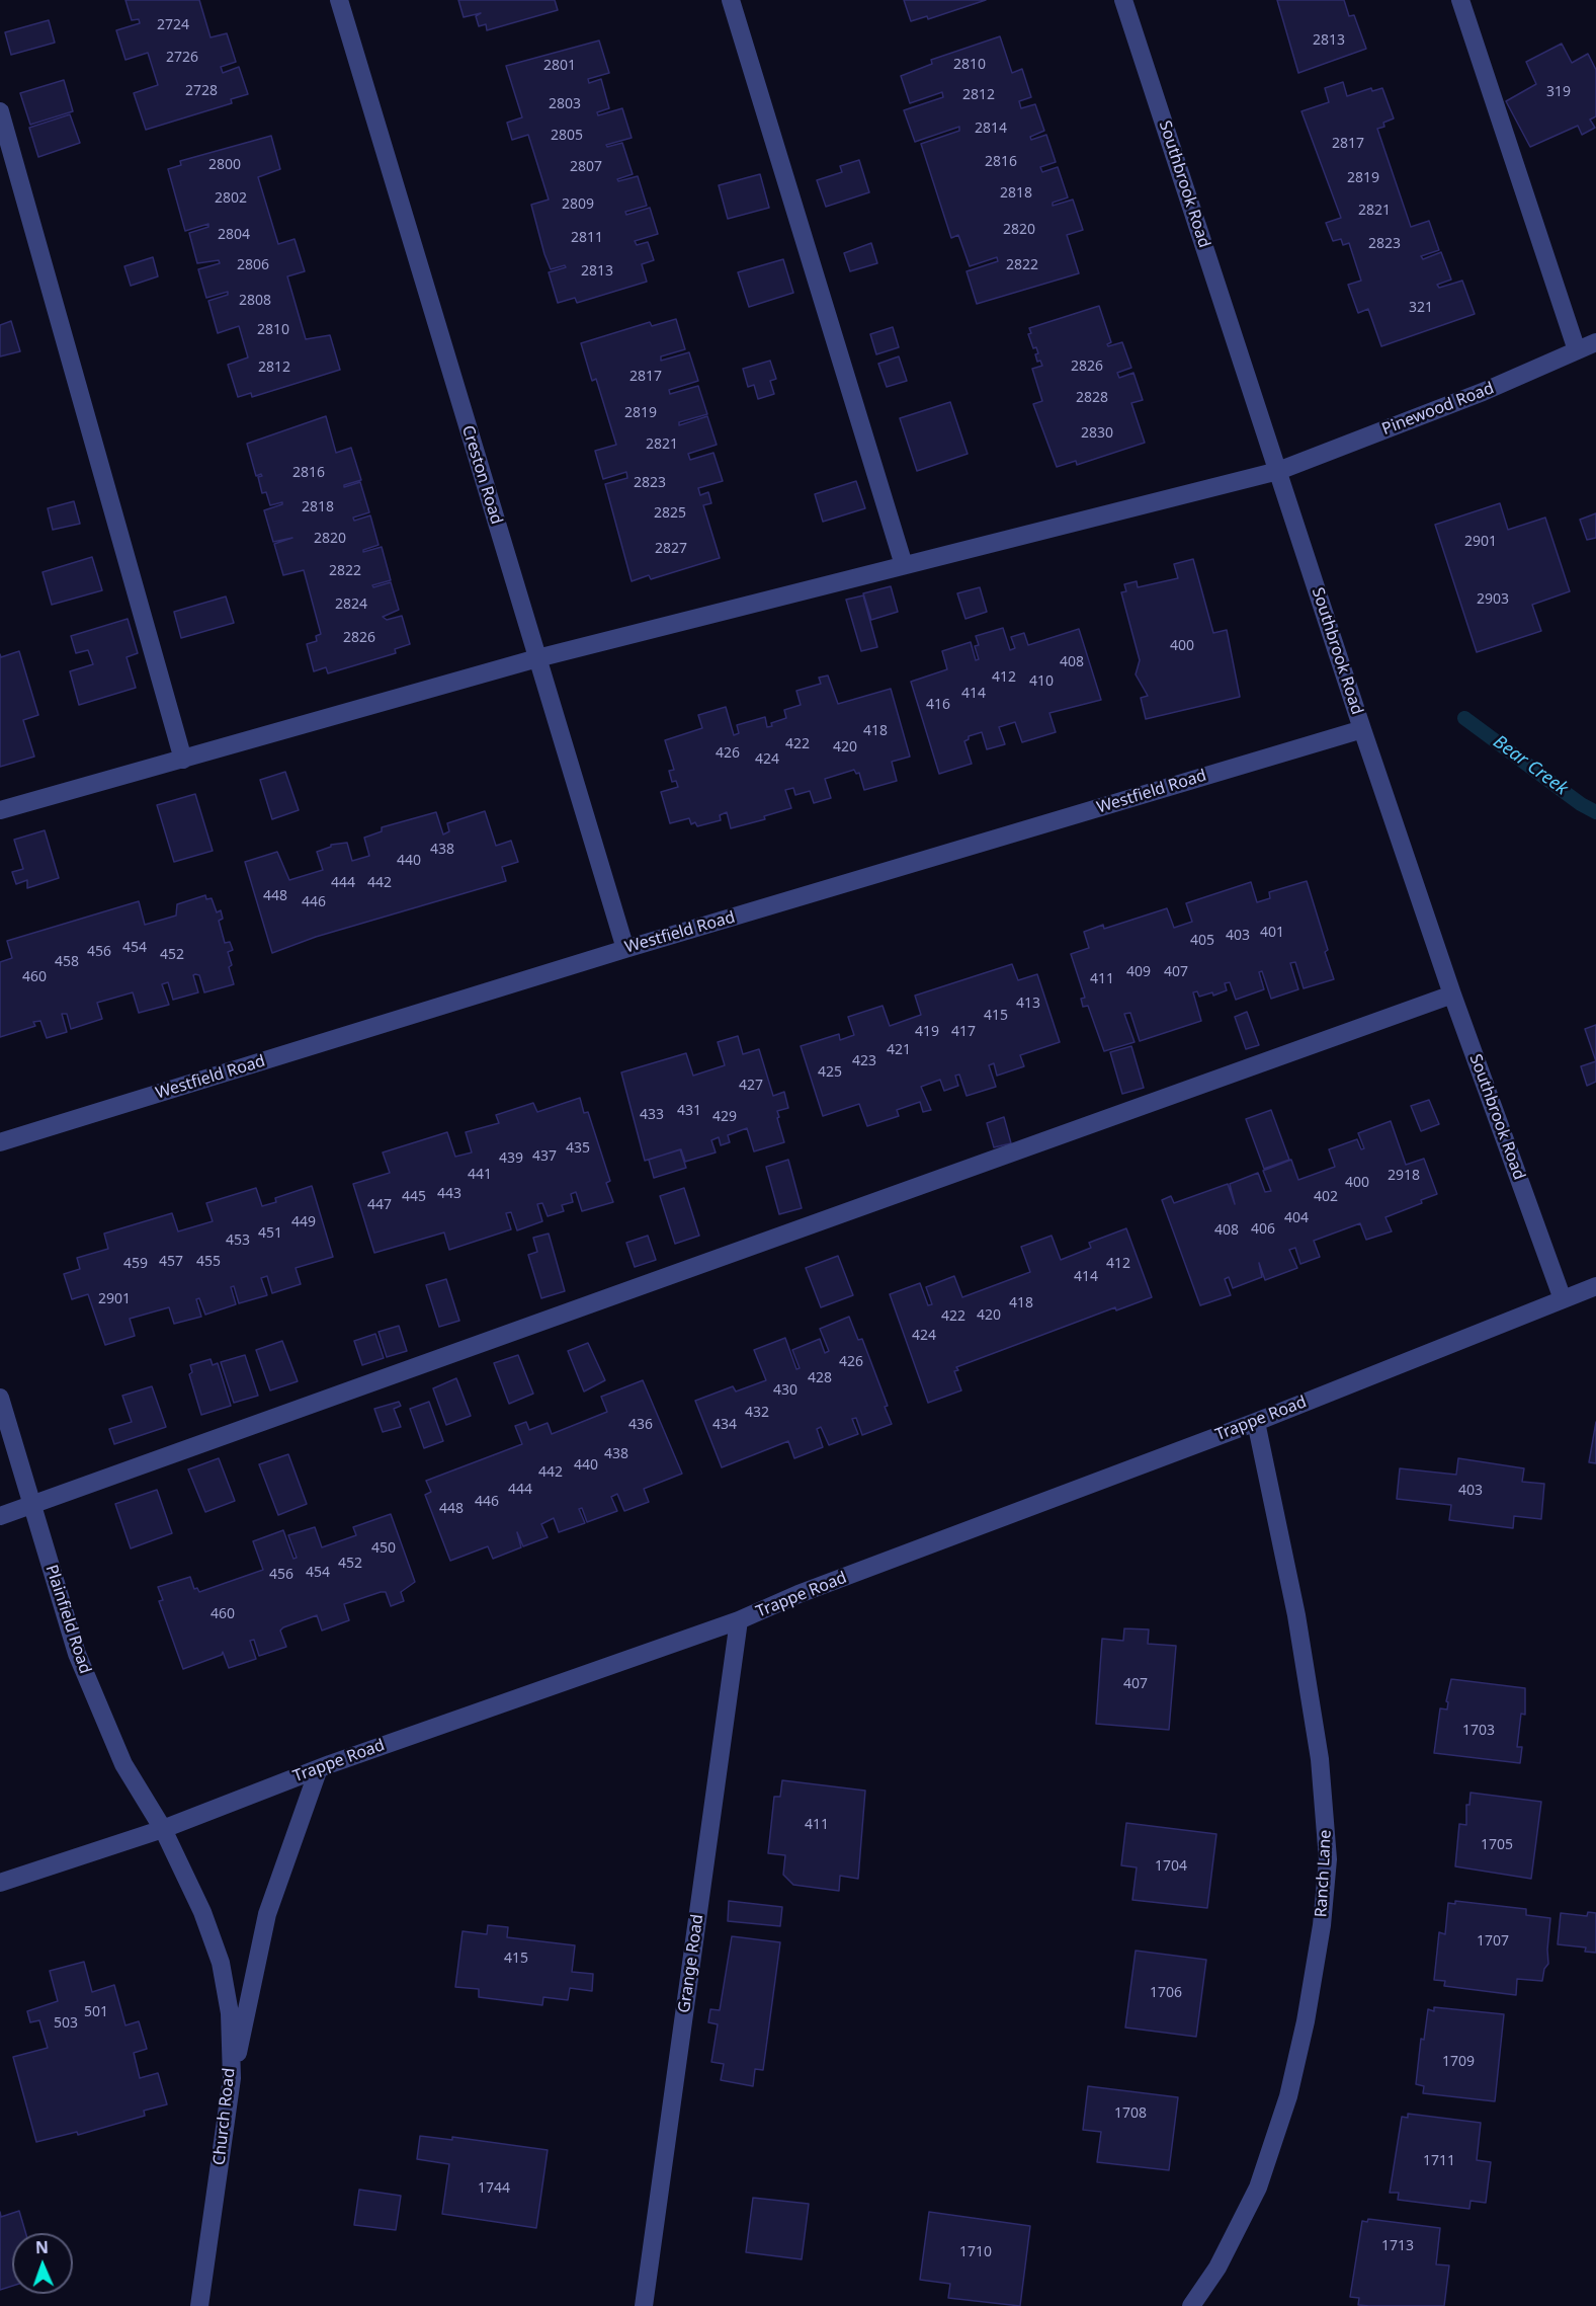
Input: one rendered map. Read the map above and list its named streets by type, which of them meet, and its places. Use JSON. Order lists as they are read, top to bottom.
{
  "streets": {
    "street": [
      "Southbrook Road",
      "Pinewood Road",
      "Creston Road",
      "Westfield Road",
      "Trappe Road",
      "Plainfield Road",
      "Ranch Lane",
      "Grange Road",
      "Church Road"
    ]
  },
  "crossings": [
    ["Southbrook Road", "Pinewood Road"],
    ["Southbrook Road", "Westfield Road"],
    ["Southbrook Road", "Trappe Road"],
    ["Pinewood Road", "Creston Road"],
    ["Creston Road", "Westfield Road"],
    ["Trappe Road", "Plainfield Road"],
    ["Trappe Road", "Ranch Lane"],
    ["Trappe Road", "Grange Road"],
    ["Trappe Road", "Church Road"],
    ["Plainfield Road", "Church Road"]
  ],
  "water": ["Bear Creek"],
  "house_numbers": [
    "2724",
    "2813",
    "2726",
    "2810",
    "2801",
    "2728",
    "319",
    "2812",
    "2803",
    "2814",
    "2805",
    "2817",
    "2816",
    "2800",
    "2807",
    "2819",
    "2818",
    "2802",
    "2809",
    "2821",
    "2820",
    "2804",
    "2811",
    "2823",
    "2806",
    "2822",
    "2813",
    "2808",
    "321",
    "2810",
    "2826",
    "2812",
    "2817",
    "2828",
    "2819",
    "2830",
    "2821",
    "2816",
    "2823",
    "2818",
    "2825",
    "2820",
    "2901",
    "2827",
    "2822",
    "2903",
    "2824",
    "2826",
    "400",
    "408",
    "412",
    "410",
    "414",
    "416",
    "418",
    "422",
    "420",
    "426",
    "424",
    "438",
    "440",
    "444",
    "442",
    "448",
    "446",
    "401",
    "403",
    "405",
    "454",
    "456",
    "452",
    "458",
    "409",
    "407",
    "460",
    "411",
    "413",
    "415",
    "419",
    "417",
    "421",
    "423",
    "425",
    "427",
    "431",
    "433",
    "429",
    "435",
    "437",
    "439",
    "441",
    "2918",
    "400",
    "443",
    "445",
    "402",
    "447",
    "404",
    "449",
    "406",
    "408",
    "451",
    "453",
    "457",
    "455",
    "459",
    "412",
    "414",
    "2901",
    "418",
    "420",
    "422",
    "424",
    "426",
    "428",
    "430",
    "432",
    "436",
    "434",
    "438",
    "440",
    "442",
    "444",
    "403",
    "446",
    "448",
    "450",
    "452",
    "454",
    "456",
    "460",
    "407",
    "1703",
    "411",
    "1705",
    "1704",
    "1707",
    "415",
    "1706",
    "501",
    "503",
    "1709",
    "1708",
    "1711",
    "1744",
    "1713",
    "1710"
  ],
  "north": "top"
}
